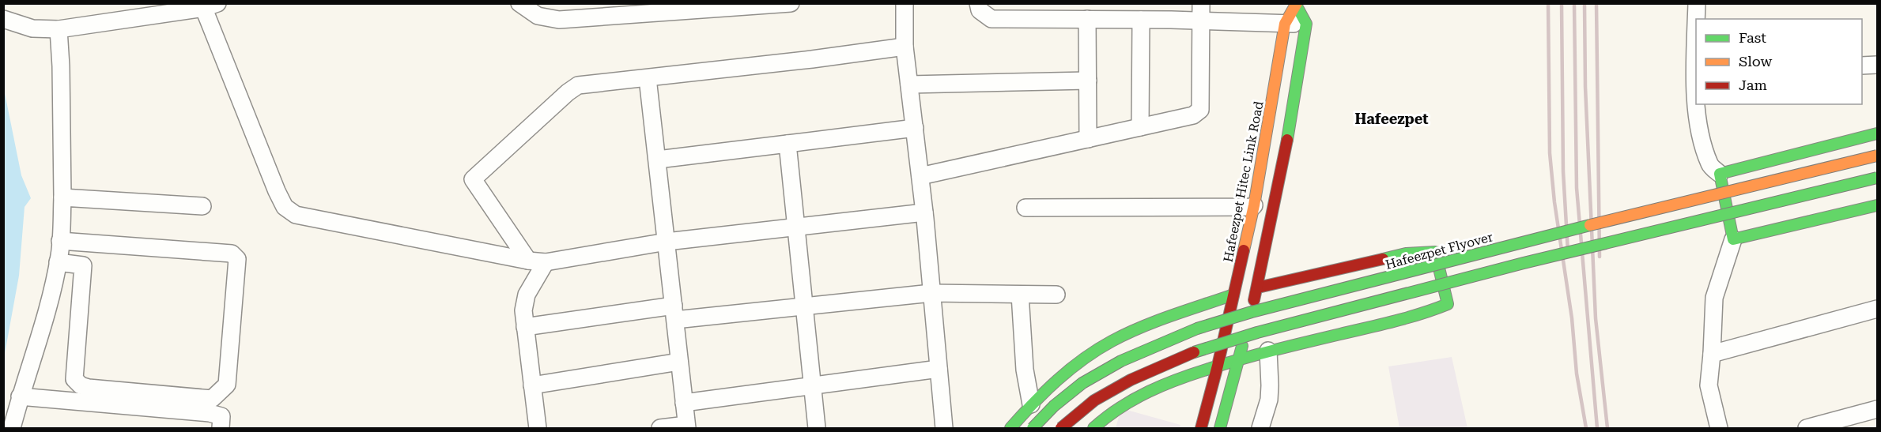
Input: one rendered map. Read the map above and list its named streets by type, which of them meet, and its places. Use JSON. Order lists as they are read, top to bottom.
{
  "streets": {
    "main road": ["Hafeezpet Hitec Link Road", "Hafeezpet Flyover"]
  },
  "districts": ["Hafeezpet"],
  "legend": ["Fast", "Slow", "Jam"]
}
